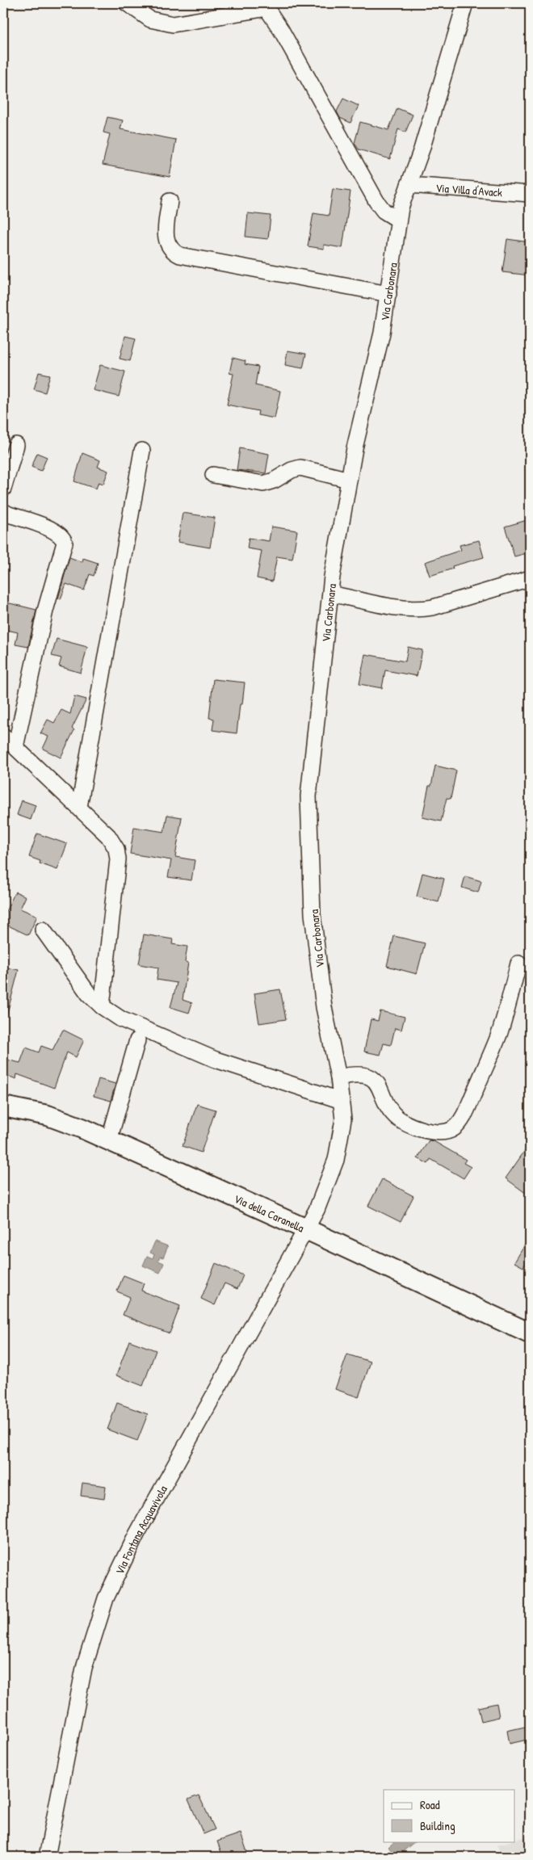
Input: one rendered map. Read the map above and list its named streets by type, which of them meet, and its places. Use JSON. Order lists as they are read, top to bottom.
{
  "streets": {
    "main road": ["Via della Caranella"],
    "street": ["Via Villa d'Avack", "Via Carbonara", "Via Fontana Acquavivola"]
  },
  "crossings": [
    ["Via Villa d'Avack", "Via Carbonara"],
    ["Via Carbonara", "Via della Caranella"],
    ["Via Carbonara", "Via Fontana Acquavivola"],
    ["Via della Caranella", "Via Fontana Acquavivola"]
  ],
  "legend": ["Road", "Building"]
}
